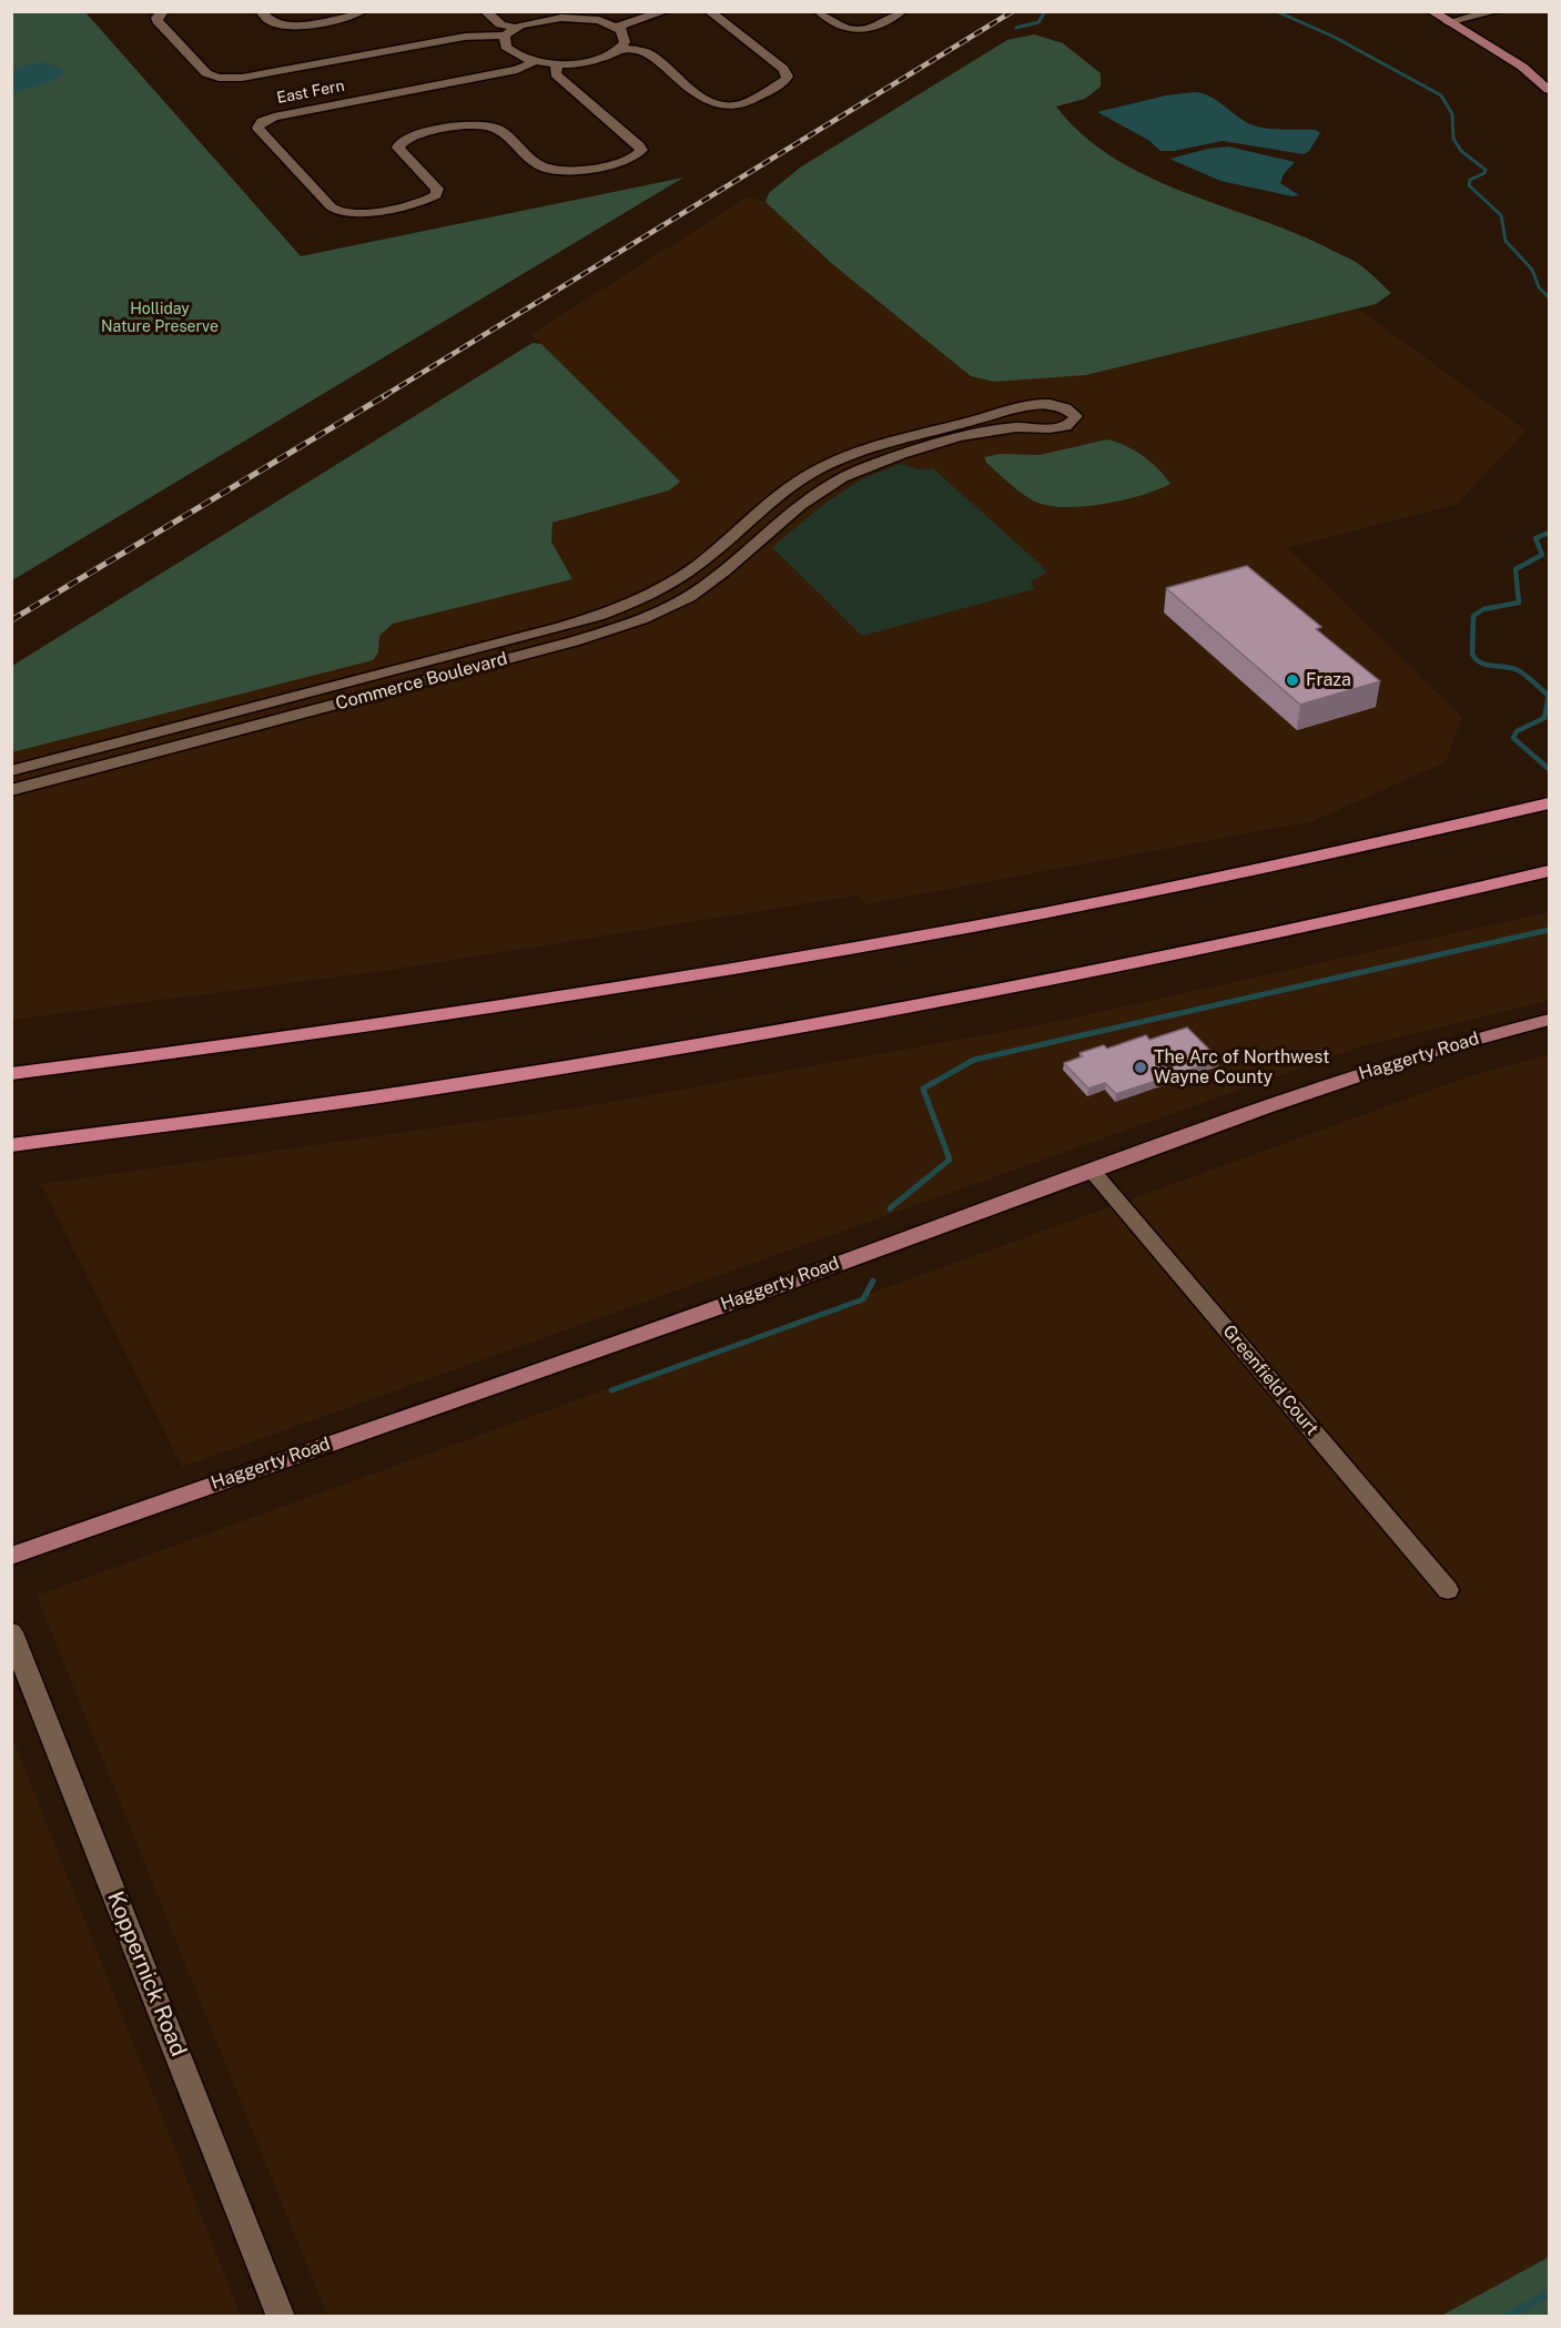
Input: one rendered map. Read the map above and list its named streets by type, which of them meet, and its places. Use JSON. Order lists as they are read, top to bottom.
{
  "streets": {
    "main road": ["Haggerty Road"],
    "street": [
      "East Fern",
      "Commerce Boulevard",
      "Greenfield Court",
      "Koppernick Road"
    ]
  },
  "crossings": [
    ["Haggerty Road", "Greenfield Court"]
  ],
  "parks": ["Holliday Nature Preserve"],
  "places": ["Fraza", "The Arc of Northwest Wayne County"]
}
